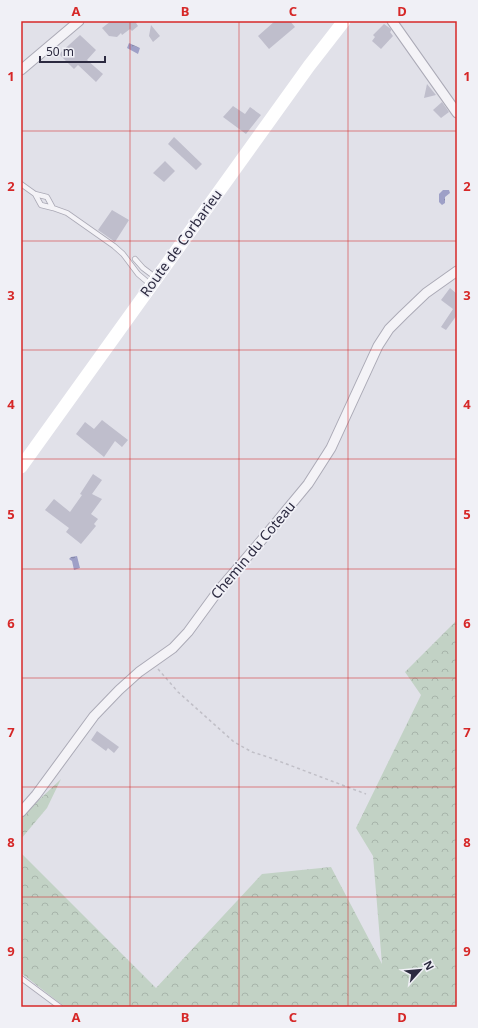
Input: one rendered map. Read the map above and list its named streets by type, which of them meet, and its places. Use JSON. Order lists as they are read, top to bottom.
{
  "streets": {
    "main road": ["Route de Corbarieu"],
    "street": ["Chemin du Coteau"]
  },
  "scale_bar": "50 m",
  "north": "top right",
  "grid": {
    "columns": [
      "A",
      "B",
      "C",
      "D"
    ],
    "rows": [
      "1",
      "2",
      "3",
      "4",
      "5",
      "6",
      "7",
      "8",
      "9"
    ]
  }
}
